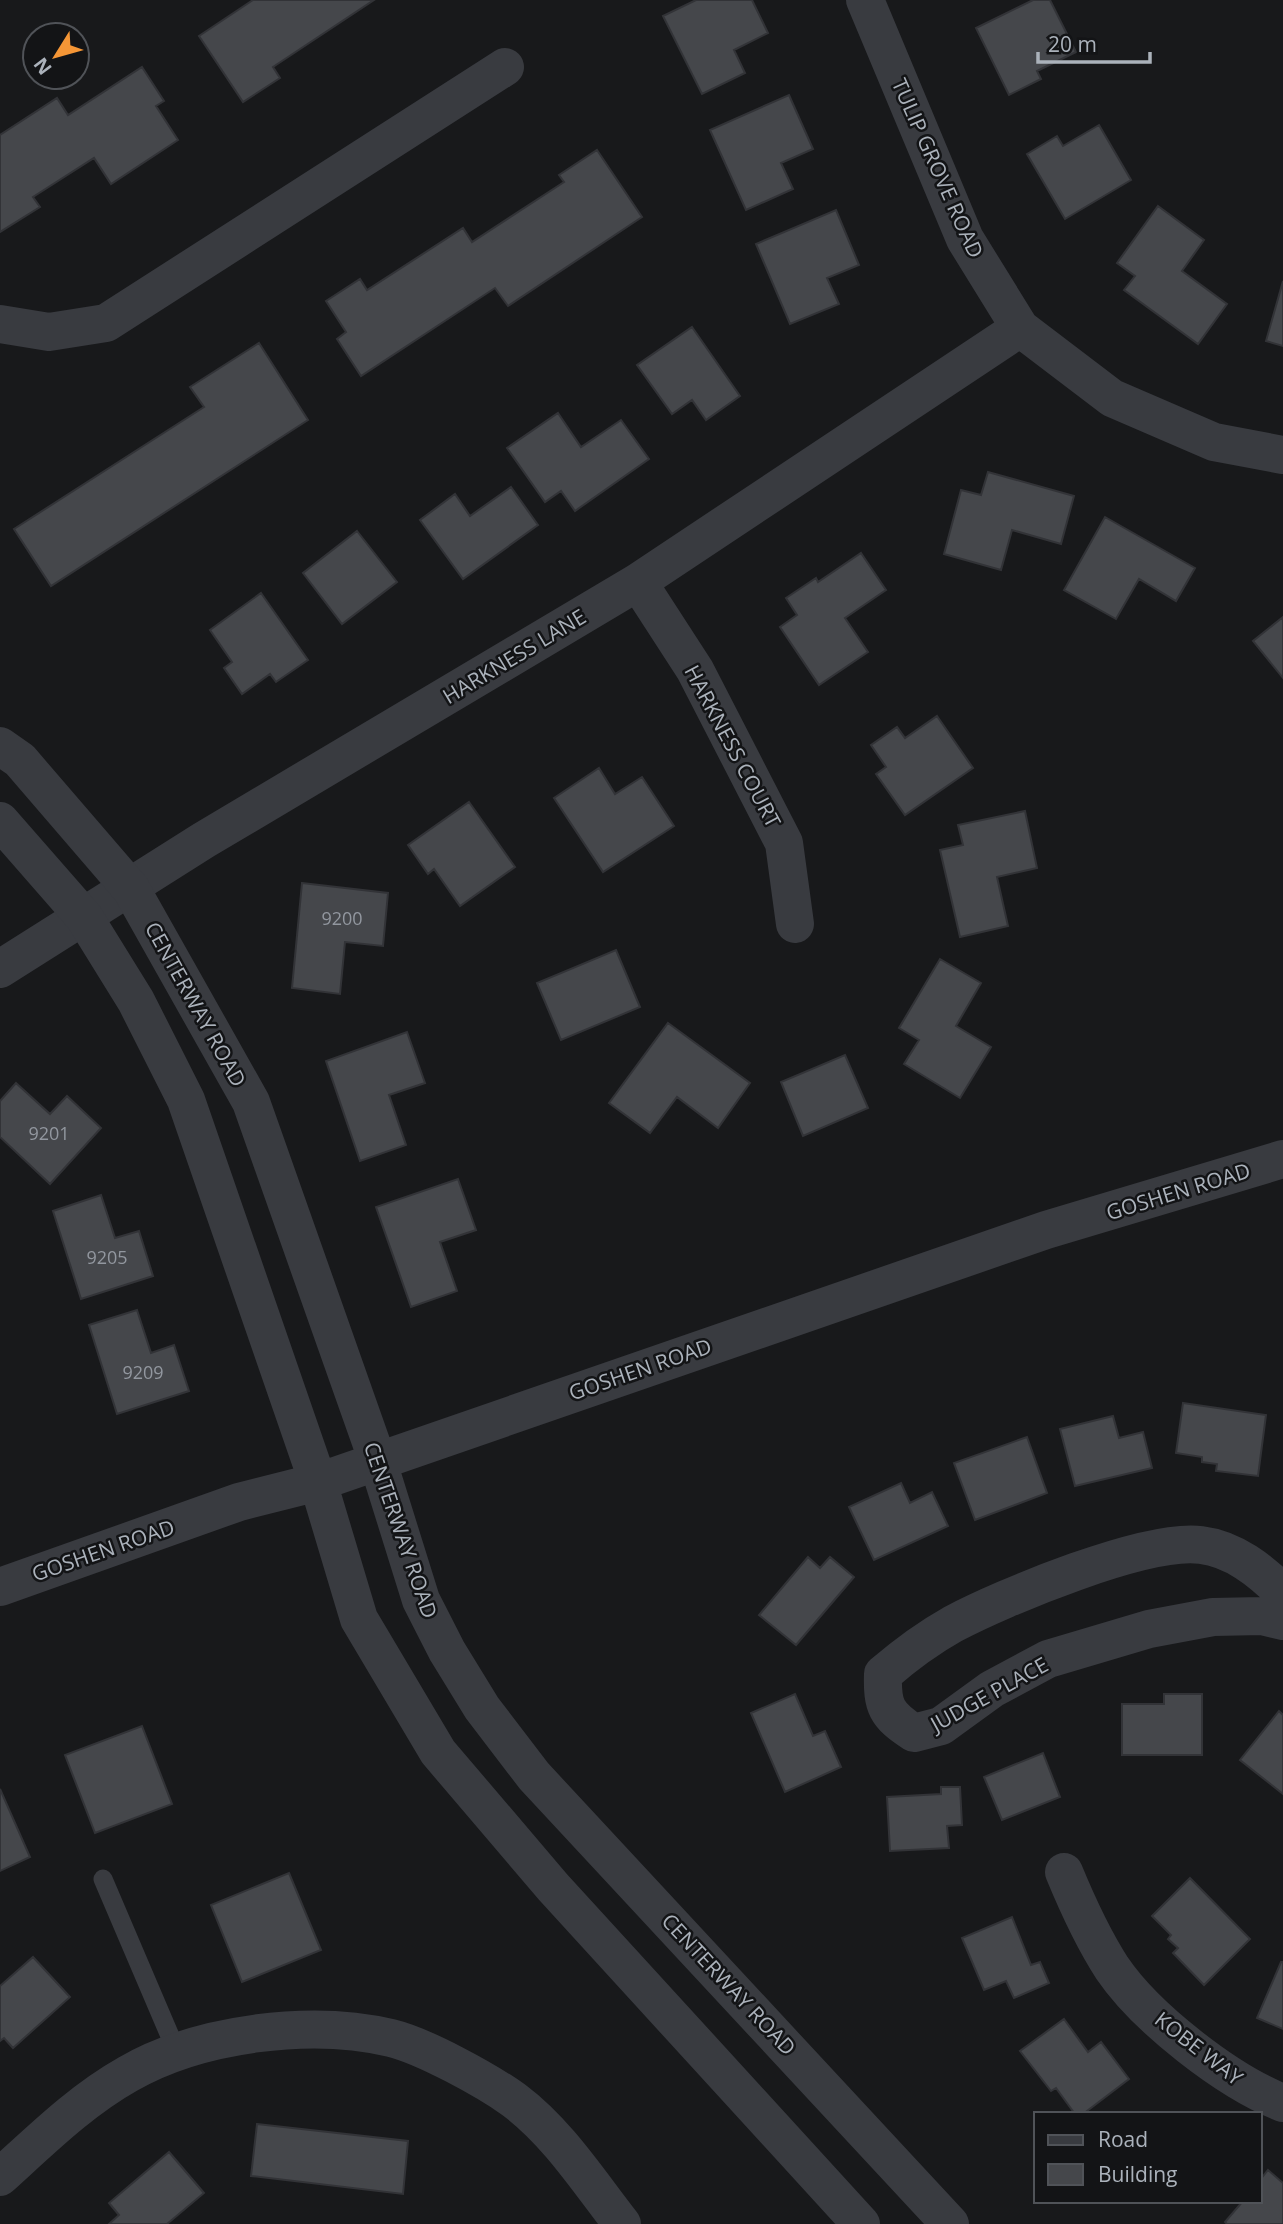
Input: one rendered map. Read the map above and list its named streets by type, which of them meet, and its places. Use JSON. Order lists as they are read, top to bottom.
{
  "streets": {
    "street": [
      "TULIP GROVE ROAD",
      "HARKNESS LANE",
      "HARKNESS COURT",
      "CENTERWAY ROAD",
      "GOSHEN ROAD",
      "JUDGE PLACE",
      "KOBE WAY"
    ]
  },
  "crossings": [
    ["TULIP GROVE ROAD", "HARKNESS LANE"],
    ["HARKNESS LANE", "HARKNESS COURT"],
    ["HARKNESS LANE", "CENTERWAY ROAD"],
    ["CENTERWAY ROAD", "GOSHEN ROAD"]
  ],
  "house_numbers": [
    "9200",
    "9201",
    "9205",
    "9209"
  ],
  "legend": ["Road", "Building"],
  "scale_bar": "20 m",
  "north": "bottom left"
}
